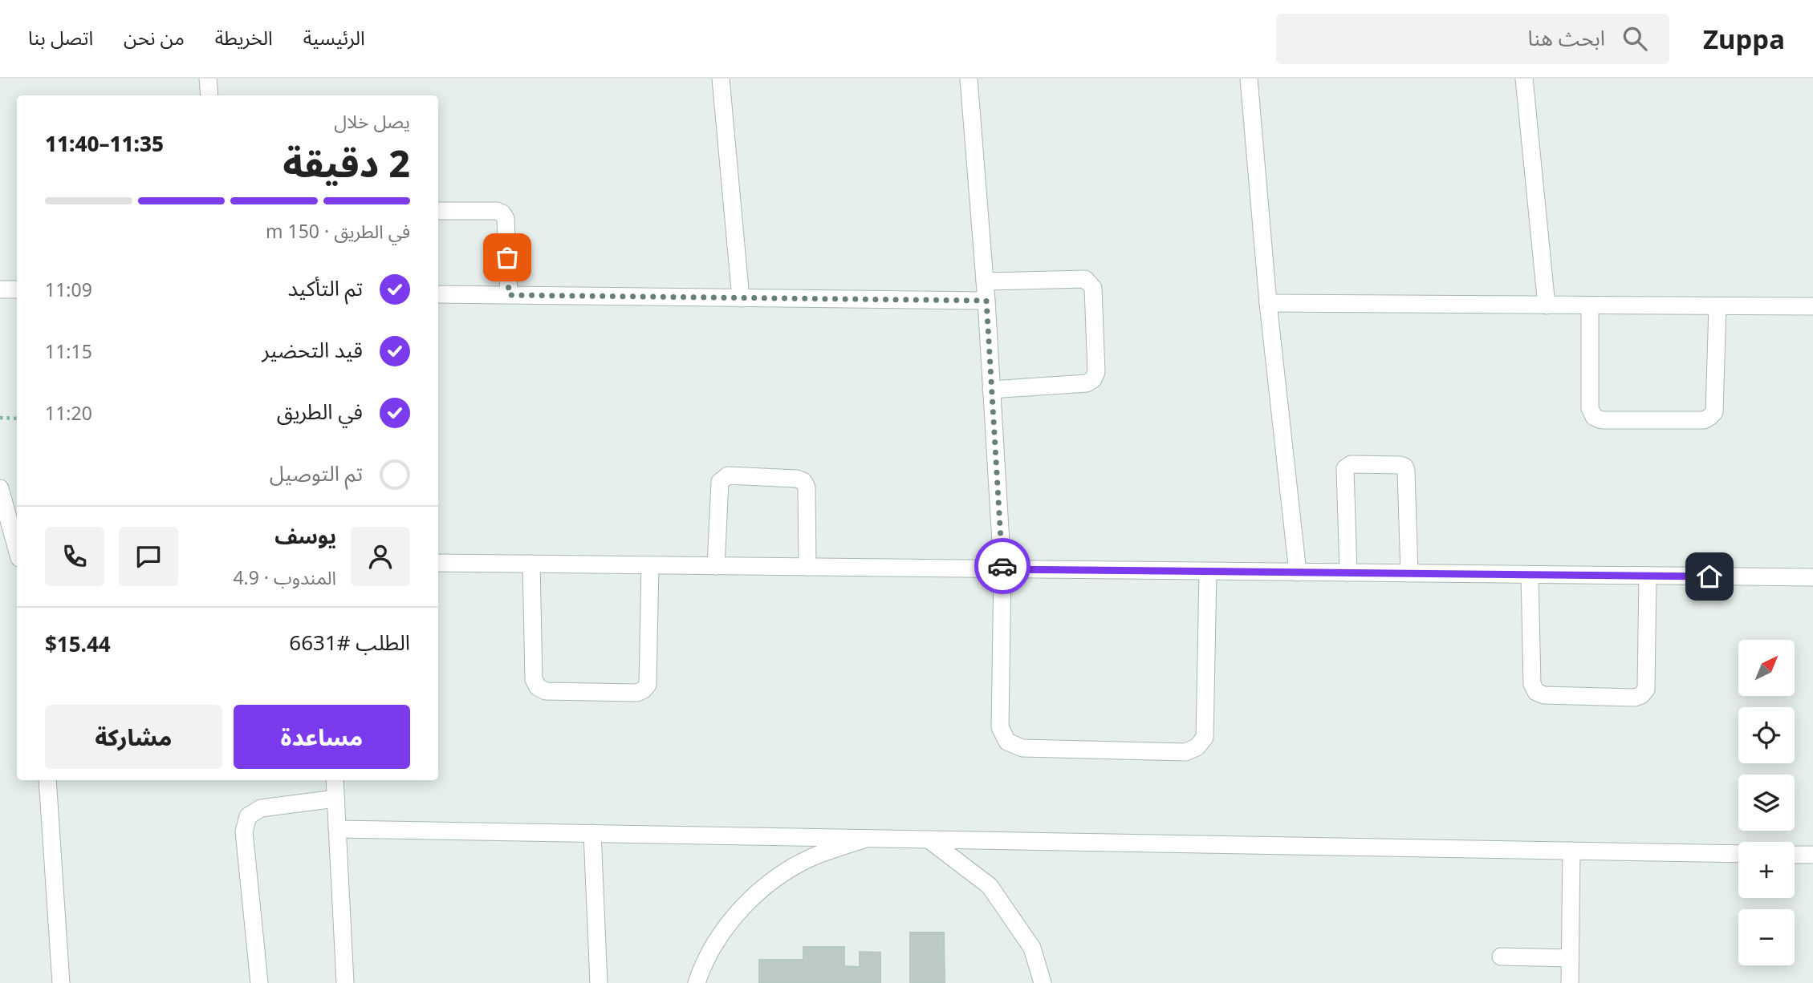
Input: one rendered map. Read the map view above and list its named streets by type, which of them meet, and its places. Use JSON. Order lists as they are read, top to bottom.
{
  "north": "top right",
  "page": {
    "header": "Zuppa",
    "search": "ابحث هنا",
    "nav": [
      "الرئيسية",
      "الخريطة",
      "من نحن",
      "اتصل بنا"
    ],
    "heading": ["2 دقيقة", "يصل خلال", "11:35–11:40"],
    "panel": [
      "يوسف",
      "المندوب · 4.9",
      "الطلب #6631",
      "$15.44"
    ],
    "bar": "في الطريق · 150 m",
    "list": [
      ["تم التأكيد", "11:09"],
      ["قيد التحضير", "11:15"],
      ["في الطريق", "11:20"],
      "تم التوصيل"
    ],
    "map_buttons": ["+", "−"],
    "buttons": ["مساعدة", "مشاركة"]
  }
}
